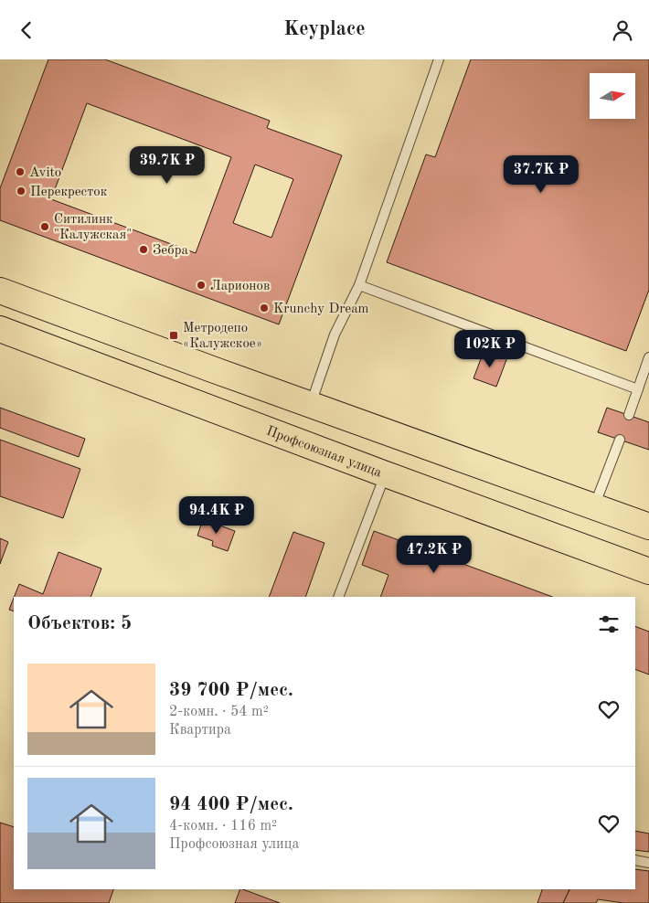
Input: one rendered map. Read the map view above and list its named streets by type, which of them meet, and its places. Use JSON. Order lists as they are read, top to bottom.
{
  "streets": {
    "main road": ["Профсоюзная улица"]
  },
  "places": {
    "other": [
      "Avito",
      "Перекресток",
      "Ситилинк \"Калужская\"",
      "Зебра",
      "Ларионов",
      "Krunchy Dream"
    ],
    "transit": ["Метродепо «Калужское»"]
  },
  "north": "right",
  "page": {
    "header": "Keyplace",
    "price": [
      "39.7K ₽",
      "37.7K ₽",
      "102K ₽",
      "94.4K ₽",
      "47.2K ₽"
    ],
    "heading": "Объектов: 5",
    "list": [
      {
        "name": "39 700 ₽/мес.",
        "note": "2-комн. · 54 m² · Квартира"
      },
      {
        "name": "94 400 ₽/мес.",
        "note": "4-комн. · 116 m² · Профсоюзная улица"
      }
    ]
  }
}
